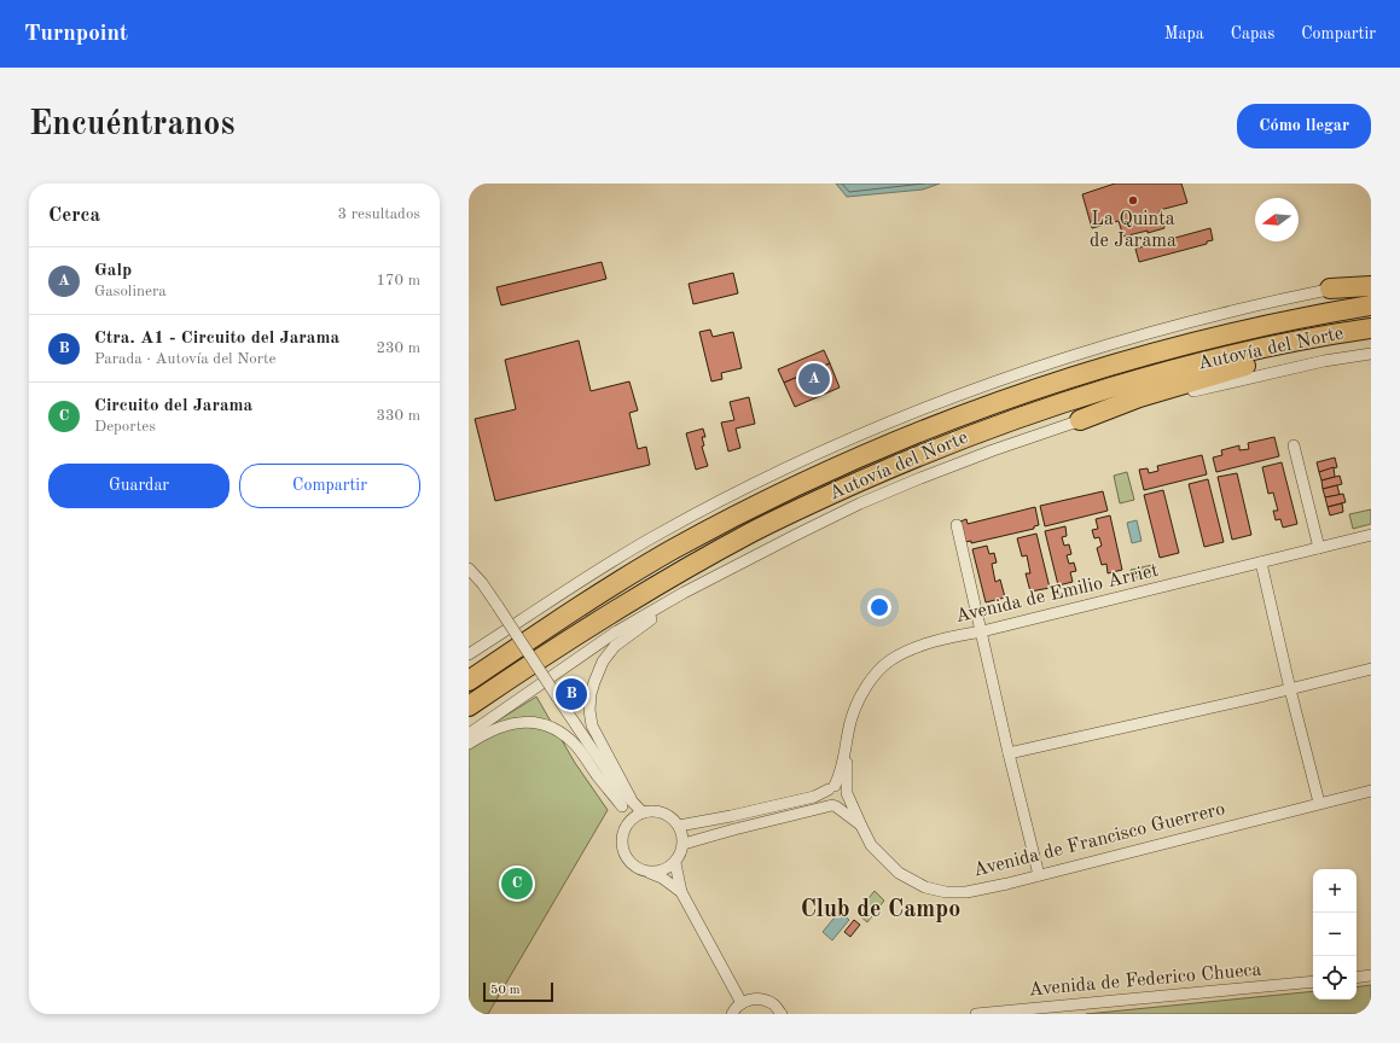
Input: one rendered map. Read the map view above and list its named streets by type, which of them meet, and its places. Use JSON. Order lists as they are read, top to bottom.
{
  "streets": {
    "highway": ["Autovía del Norte"],
    "street": ["Avenida de Emilio Arriet", "Avenida de Francisco Guerrero", "Avenida de Federico Chueca"]
  },
  "crossings": [
    ["Avenida de Emilio Arriet", "Avenida de Francisco Guerrero"]
  ],
  "districts": ["Club de Campo"],
  "places": ["La Quinta de Jarama"],
  "scale_bar": "50 m",
  "north": "left",
  "page": {
    "header": "Turnpoint",
    "nav": ["Mapa", "Capas", "Compartir"],
    "buttons": [
      "Cómo llegar",
      ["Guardar", "Compartir"]
    ],
    "title": "Encuéntranos",
    "heading": ["Cerca", "3 resultados"],
    "list": [
      {
        "mark": "A",
        "name": "Galp",
        "note": "Gasolinera",
        "value": "170 m"
      },
      {
        "mark": "B",
        "name": "Ctra. A1 - Circuito del Jarama",
        "note": "Parada · Autovía del Norte",
        "value": "230 m"
      },
      {
        "mark": "C",
        "name": "Circuito del Jarama",
        "note": "Deportes",
        "value": "330 m"
      }
    ],
    "pins": ["A", "B", "C"],
    "map_buttons": ["+", "−"],
    "scale": "50 m"
  }
}
